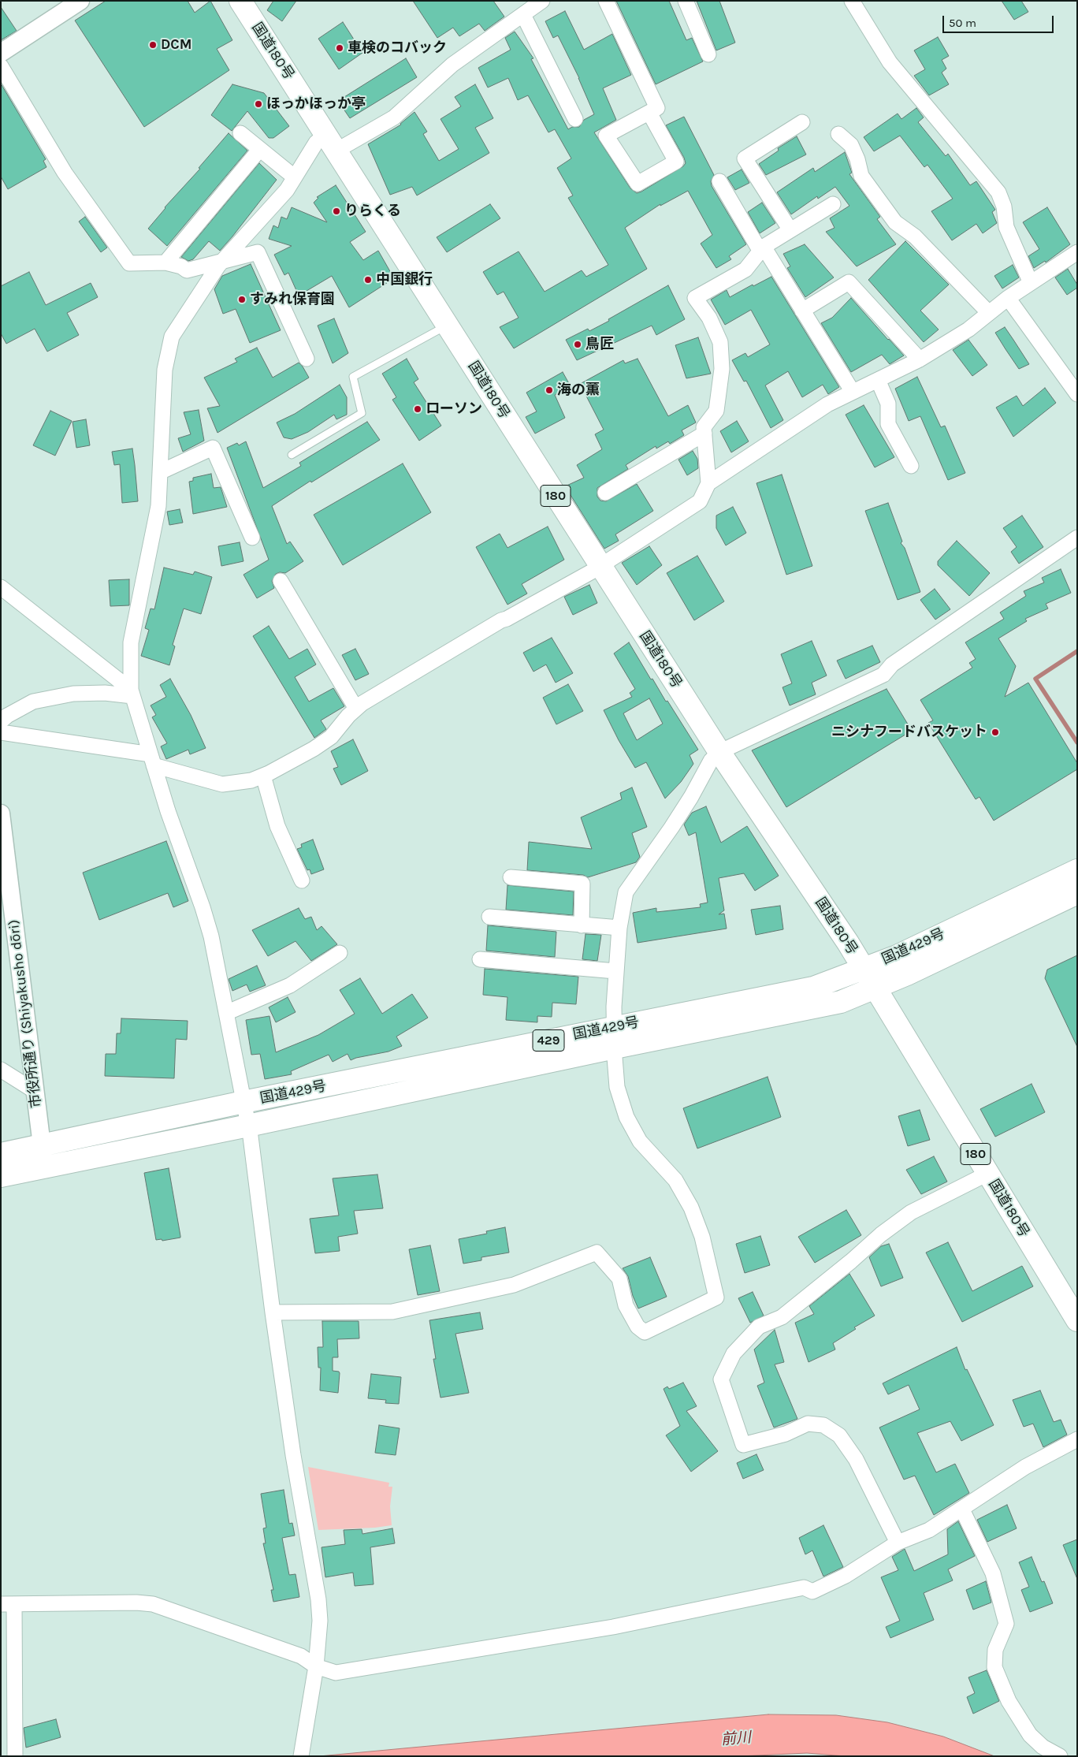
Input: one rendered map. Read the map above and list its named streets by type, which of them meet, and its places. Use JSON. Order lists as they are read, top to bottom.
{
  "streets": {
    "highway": [
      "国道180号",
      "180",
      "国道429号",
      "429"
    ],
    "street": ["市役所通り (Shiyakusho dōri)"]
  },
  "crossings": [
    ["国道180号", "国道429号"],
    ["国道429号", "市役所通り (Shiyakusho dōri)"]
  ],
  "water": ["前川"],
  "places": [
    "DCM",
    "車検のコバック",
    "ほっかほっか亭",
    "りらくる",
    "中国銀行",
    "すみれ保育園",
    "鳥匠",
    "海の薫",
    "ローソン",
    "ニシナフードバスケット"
  ],
  "scale_bar": "50 m"
}
